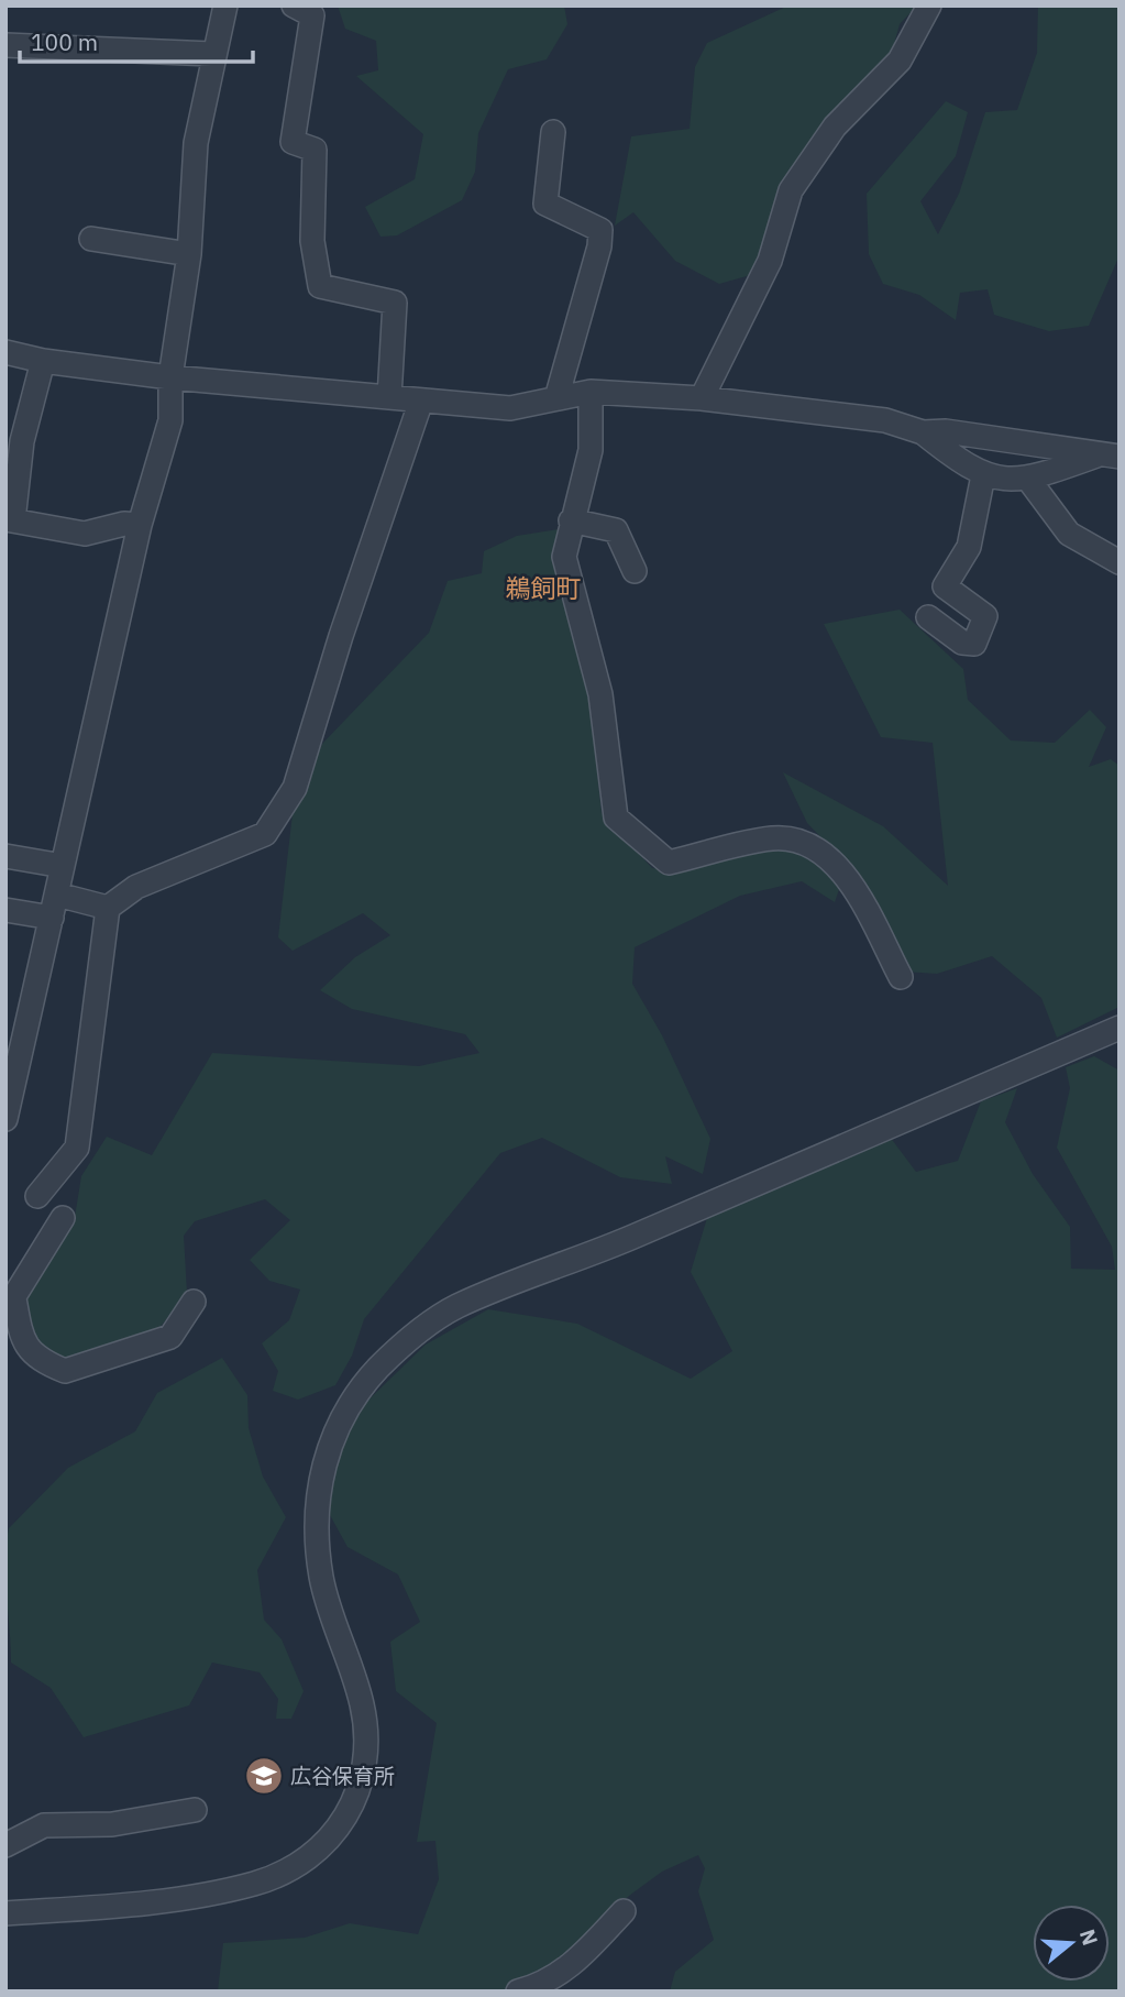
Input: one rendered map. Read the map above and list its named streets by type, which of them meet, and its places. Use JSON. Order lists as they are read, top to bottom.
{
  "districts": ["鵜飼町"],
  "places": {
    "school or university": ["広谷保育所"]
  },
  "scale_bar": "100 m",
  "north": "right"
}
